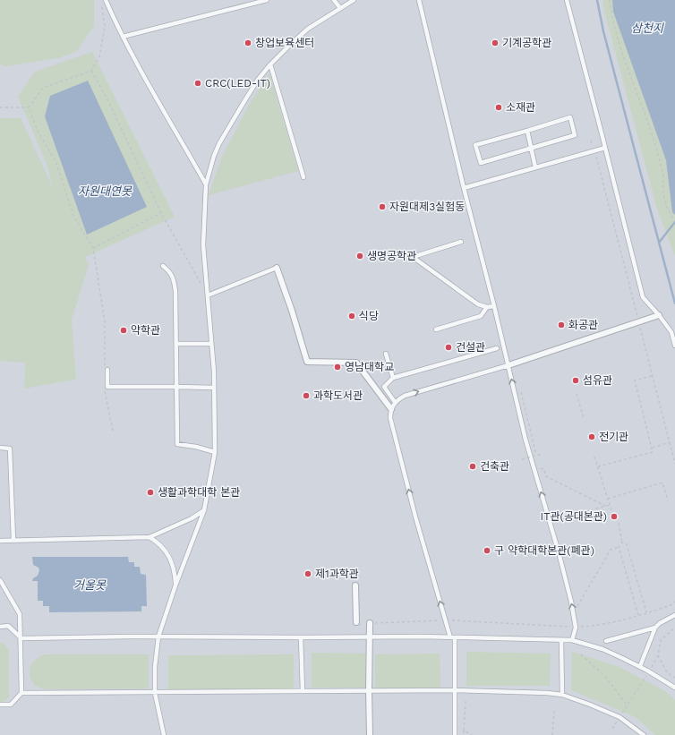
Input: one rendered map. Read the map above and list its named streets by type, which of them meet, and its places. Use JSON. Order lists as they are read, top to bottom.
{
  "water": ["삼천지", "자원대연못", "거울못"],
  "places": [
    "창업보육센터",
    "기계공학관",
    "CRC(LED-IT)",
    "소재관",
    "자원대제3실험동",
    "생명공학관",
    "식당",
    "화공관",
    "약학관",
    "건설관",
    "영남대학교",
    "섬유관",
    "과학도서관",
    "전기관",
    "건축관",
    "생활과학대학 본관",
    "IT관(공대본관)",
    "구 약학대학본관(폐관)",
    "제1과학관"
  ]
}
